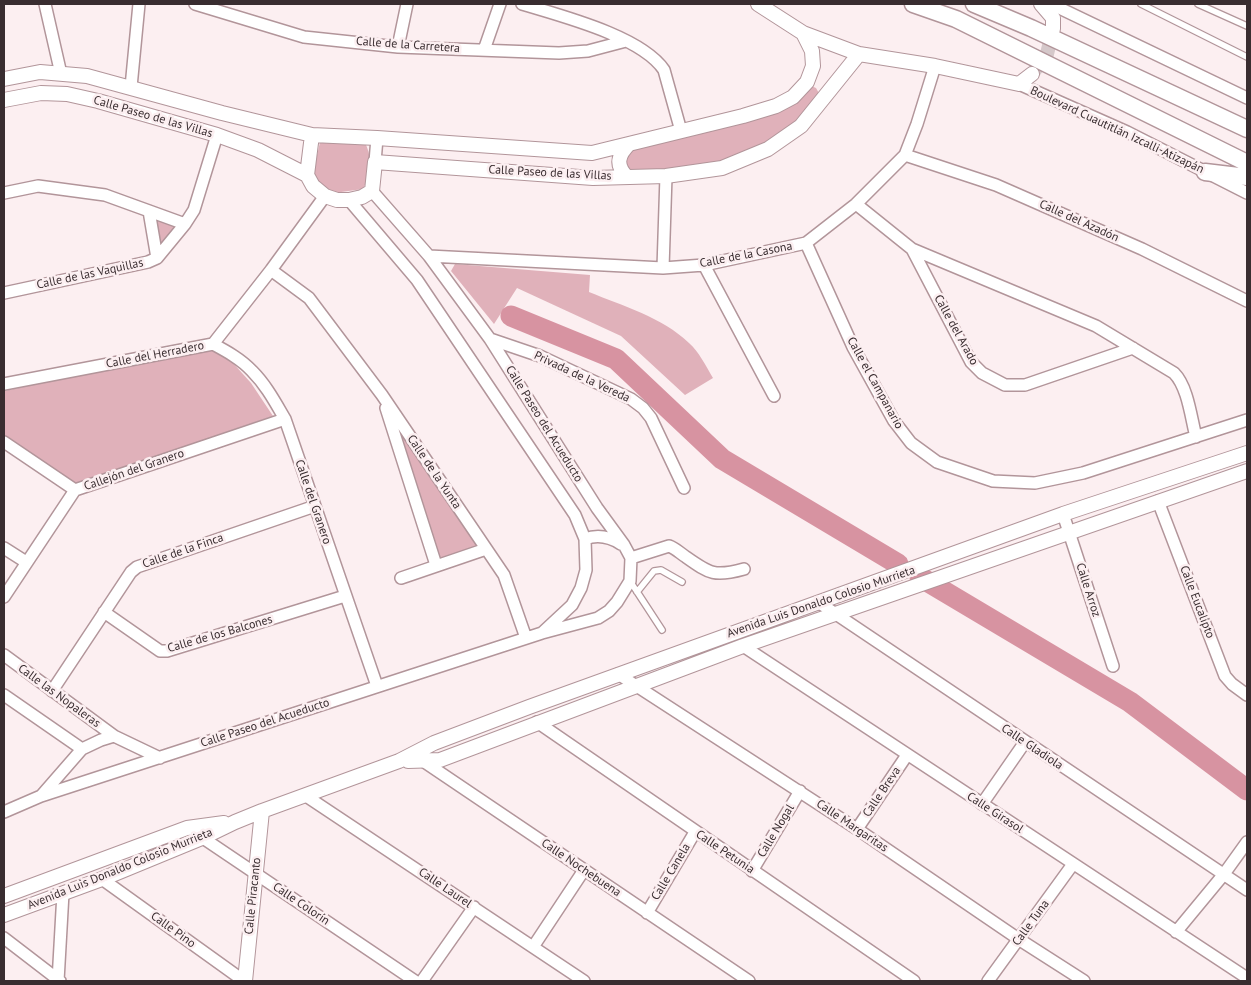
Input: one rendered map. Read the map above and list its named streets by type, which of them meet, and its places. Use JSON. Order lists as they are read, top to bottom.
{
  "streets": {
    "main road": ["Boulevard Cuautitlán Izcalli-Atizapán"],
    "street": [
      "Calle de la Carretera",
      "Calle Paseo de las Villas",
      "Calle del Azadón",
      "Calle de la Casona",
      "Calle de las Vaquillas",
      "Calle del Arado",
      "Calle del Herradero",
      "Privada de la Vereda",
      "Calle el Campanario",
      "Calle Paseo del Acueducto",
      "Callejón del Granero",
      "Calle de la Yunta",
      "Calle del Granero",
      "Calle de la Finca",
      "Calle Arroz",
      "Avenida Luis Donaldo Colosio Murrieta",
      "Calle Eucalipto",
      "Calle de los Balcones",
      "Calle las Nopaleras",
      "Calle Gladiola",
      "Calle Breva",
      "Calle Girasol",
      "Calle Margaritas",
      "Calle Nogal",
      "Calle Petunia",
      "Calle Nochebuena",
      "Calle Canela",
      "Calle Laurel",
      "Calle Piracanto",
      "Calle Colorín",
      "Calle Tuna",
      "Calle Pino"
    ]
  },
  "crossings": [
    ["Calle Paseo de las Villas", "Boulevard Cuautitlán Izcalli-Atizapán"],
    ["Calle Paseo de las Villas", "Calle de las Vaquillas"],
    ["Calle Paseo de las Villas", "Calle del Herradero"],
    ["Calle Paseo de las Villas", "Calle Paseo del Acueducto"],
    ["Boulevard Cuautitlán Izcalli-Atizapán", "Calle de la Casona"],
    ["Calle del Azadón", "Calle de la Casona"],
    ["Calle de la Casona", "Calle del Arado"],
    ["Calle de la Casona", "Calle el Campanario"],
    ["Calle de la Casona", "Calle Paseo del Acueducto"],
    ["Calle del Arado", "Calle el Campanario"],
    ["Calle del Herradero", "Calle Paseo del Acueducto"],
    ["Calle del Herradero", "Calle de la Yunta"],
    ["Calle del Herradero", "Calle del Granero"],
    ["Privada de la Vereda", "Calle Paseo del Acueducto"],
    ["Calle Paseo del Acueducto", "Calle de la Yunta"],
    ["Calle Paseo del Acueducto", "Calle del Granero"],
    ["Calle Paseo del Acueducto", "Calle las Nopaleras"],
    ["Callejón del Granero", "Calle del Granero"],
    ["Calle del Granero", "Calle de la Finca"],
    ["Calle del Granero", "Calle de los Balcones"],
    ["Calle de la Finca", "Calle de los Balcones"],
    ["Calle de la Finca", "Calle las Nopaleras"],
    ["Calle Arroz", "Avenida Luis Donaldo Colosio Murrieta"],
    ["Avenida Luis Donaldo Colosio Murrieta", "Calle Eucalipto"],
    ["Avenida Luis Donaldo Colosio Murrieta", "Calle Gladiola"],
    ["Avenida Luis Donaldo Colosio Murrieta", "Calle Girasol"],
    ["Avenida Luis Donaldo Colosio Murrieta", "Calle Margaritas"],
    ["Avenida Luis Donaldo Colosio Murrieta", "Calle Petunia"],
    ["Avenida Luis Donaldo Colosio Murrieta", "Calle Nochebuena"],
    ["Avenida Luis Donaldo Colosio Murrieta", "Calle Laurel"],
    ["Avenida Luis Donaldo Colosio Murrieta", "Calle Piracanto"],
    ["Avenida Luis Donaldo Colosio Murrieta", "Calle Colorín"],
    ["Avenida Luis Donaldo Colosio Murrieta", "Calle Pino"],
    ["Calle Breva", "Calle Girasol"],
    ["Calle Breva", "Calle Margaritas"],
    ["Calle Girasol", "Calle Tuna"],
    ["Calle Margaritas", "Calle Nogal"],
    ["Calle Margaritas", "Calle Tuna"],
    ["Calle Nogal", "Calle Petunia"],
    ["Calle Petunia", "Calle Canela"],
    ["Calle Nochebuena", "Calle Canela"],
    ["Calle Piracanto", "Calle Colorín"],
    ["Calle Piracanto", "Calle Pino"]
  ]
}
